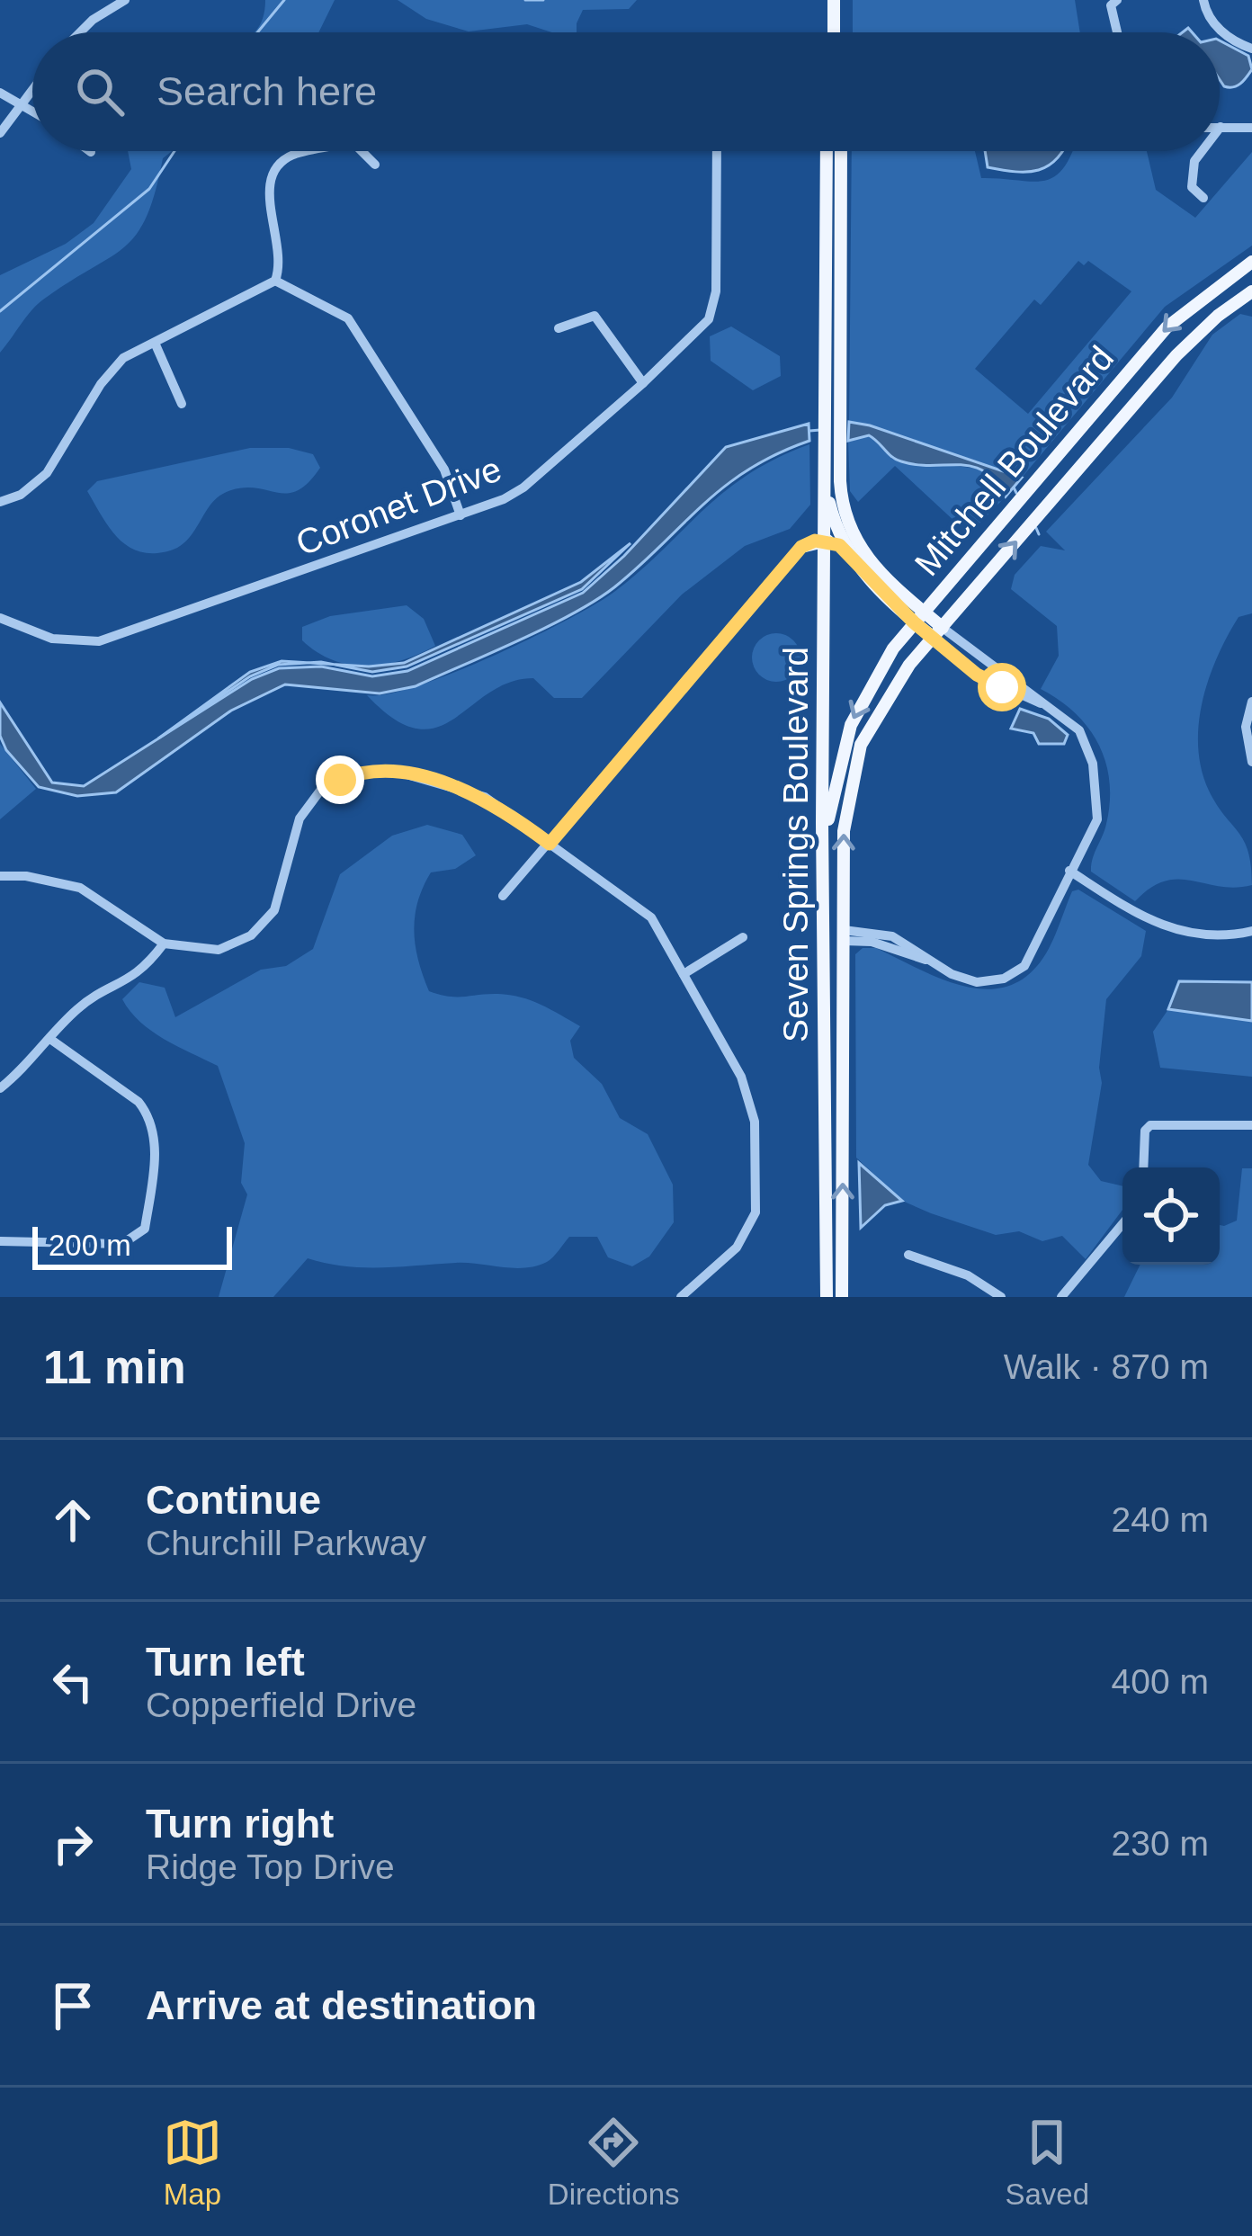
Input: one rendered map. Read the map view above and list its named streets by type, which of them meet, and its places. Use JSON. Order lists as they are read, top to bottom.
{
  "streets": {
    "main road": ["Mitchell Boulevard", "Seven Springs Boulevard"],
    "street": ["Coronet Drive"]
  },
  "crossings": [
    ["Mitchell Boulevard", "Seven Springs Boulevard"]
  ],
  "scale_bar": "200 m",
  "page": {
    "search": "Search here",
    "scale": "200 m",
    "heading": ["11 min", "Walk · 870 m"],
    "list": [
      ["Continue", "Churchill Parkway", "240 m"],
      ["Turn left", "Copperfield Drive", "400 m"],
      ["Turn right", "Ridge Top Drive", "230 m"],
      "Arrive at destination"
    ],
    "nav": ["Map", "Directions", "Saved"]
  }
}
